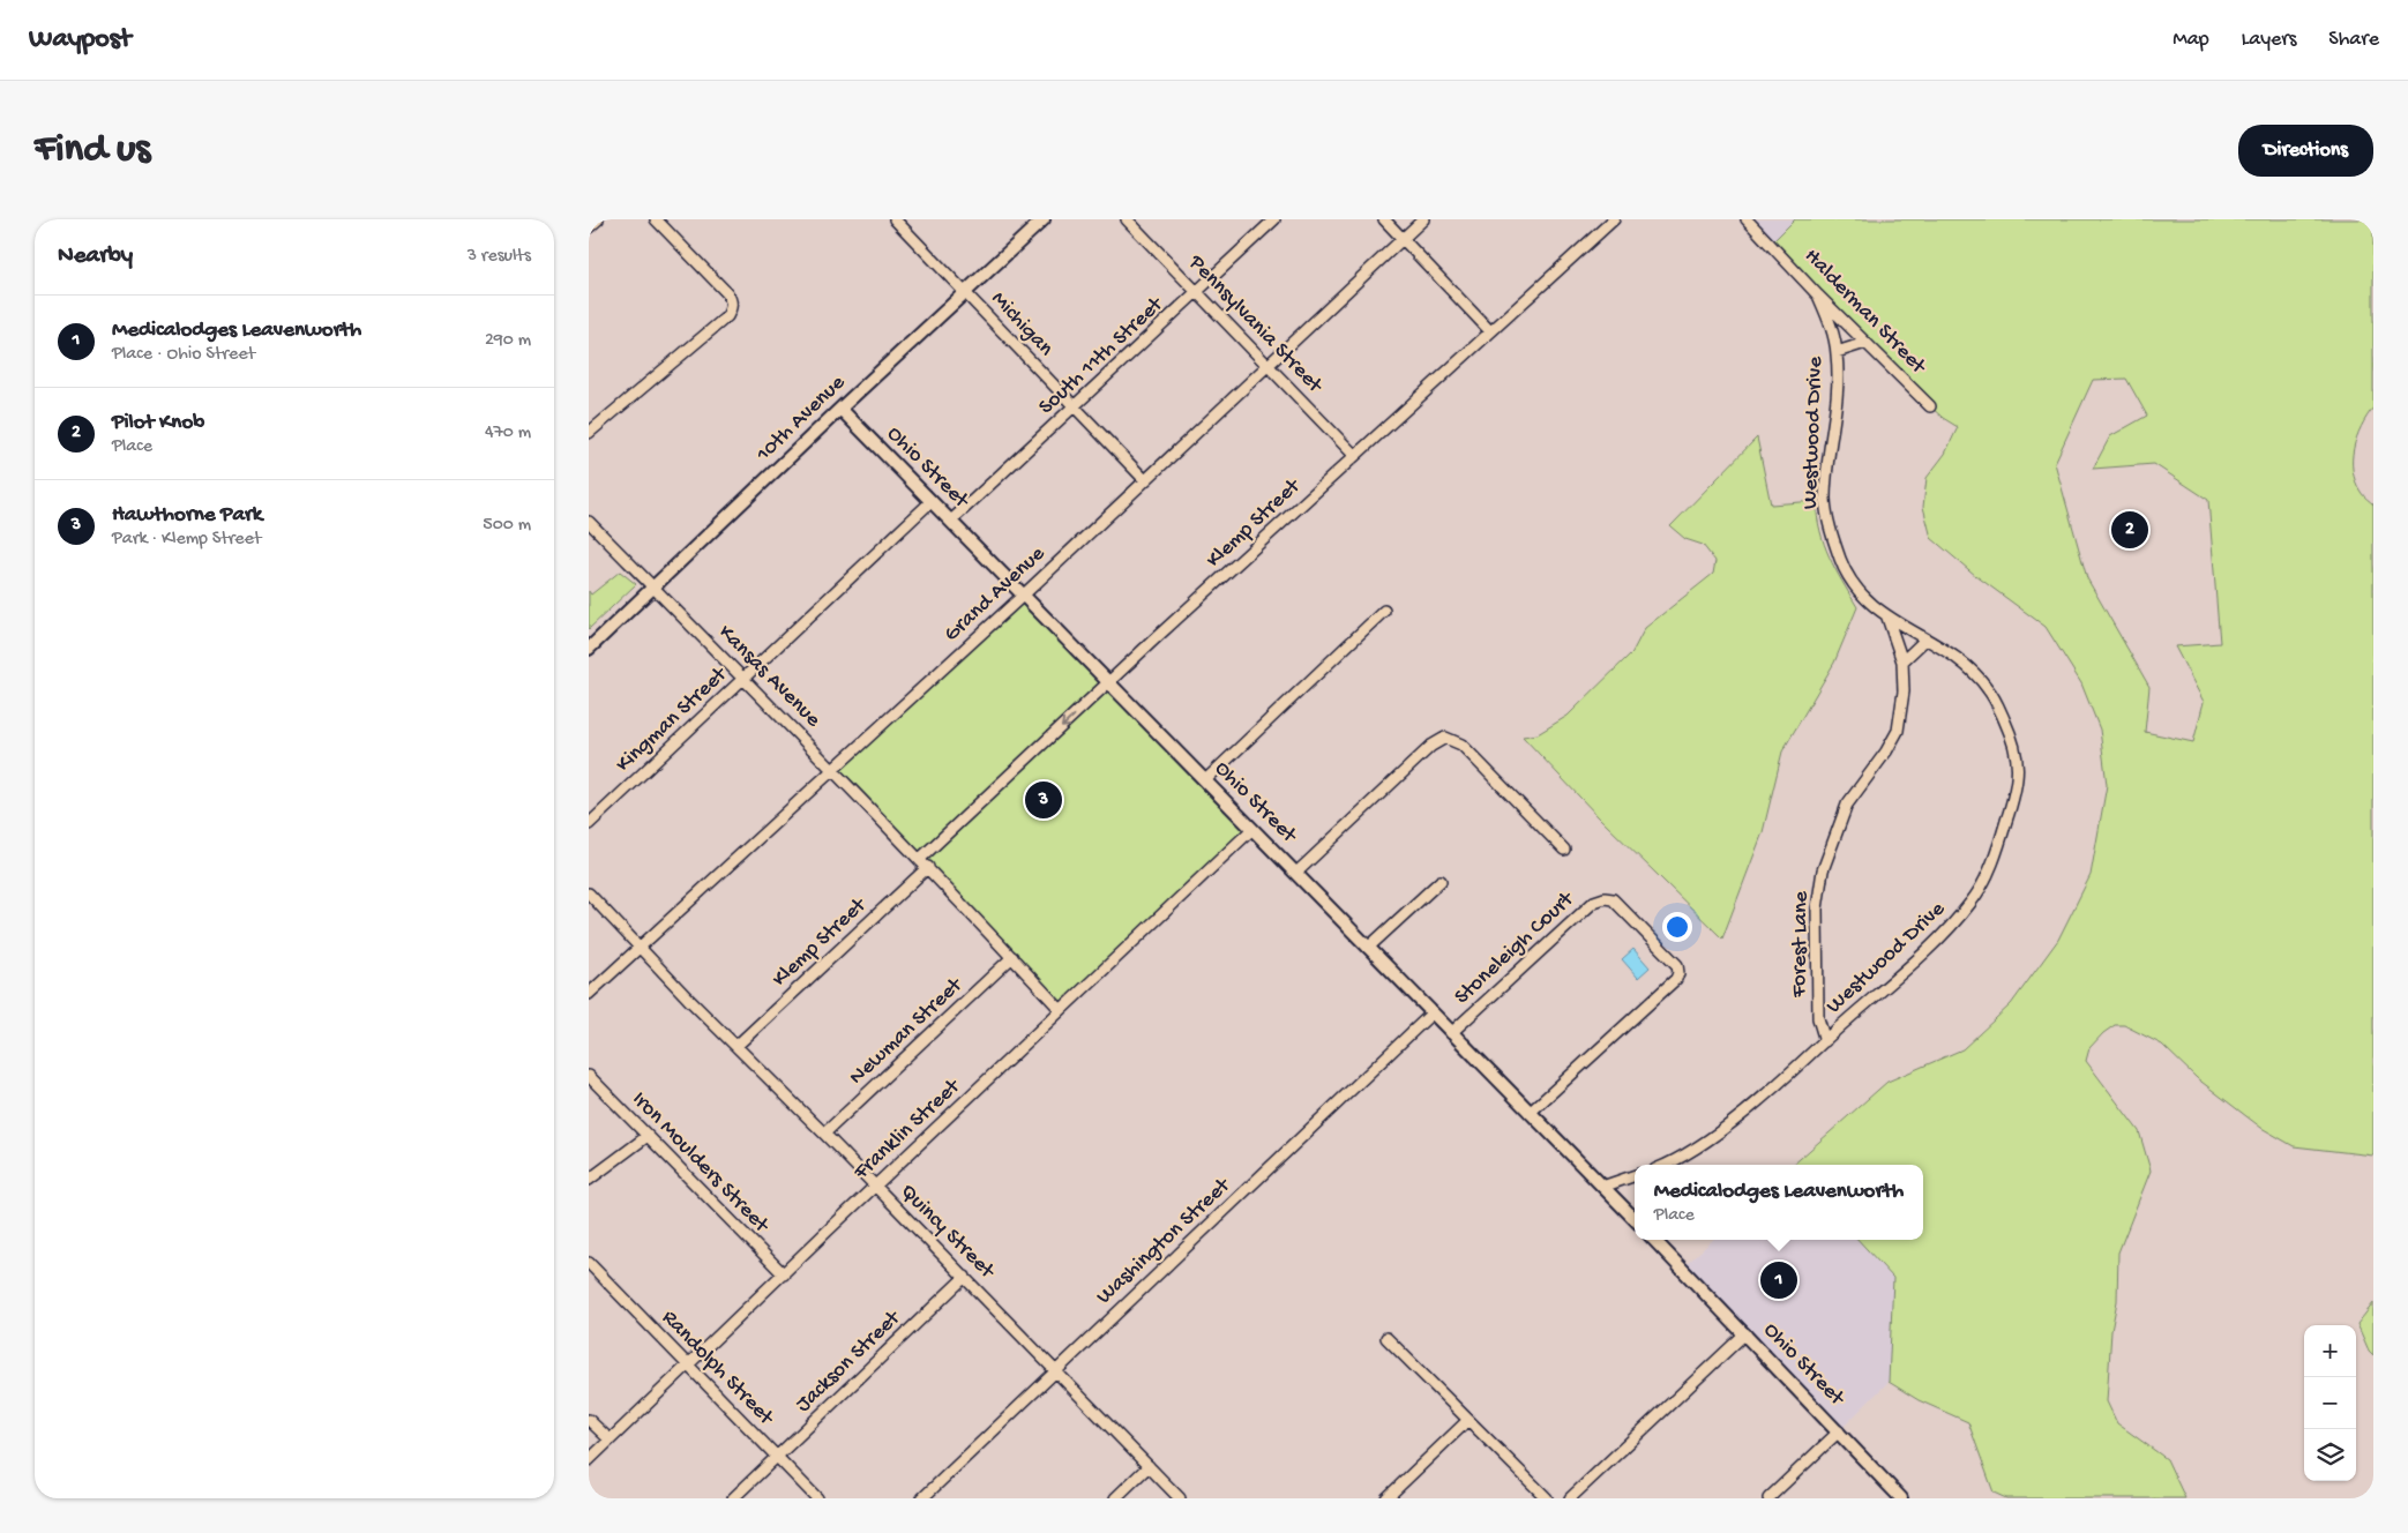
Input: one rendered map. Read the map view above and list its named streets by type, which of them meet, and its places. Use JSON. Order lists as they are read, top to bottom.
{
  "streets": {
    "street": [
      "Halderman Street",
      "Michigan",
      "Pennsylvania Street",
      "South 11th Street",
      "10th Avenue",
      "Westwood Drive",
      "Ohio Street",
      "Klemp Street",
      "Grand Avenue",
      "Kansas Avenue",
      "Kingman Street",
      "Forest Lane",
      "Stoneleigh Court",
      "Newman Street",
      "Franklin Street",
      "Iron Moulders Street",
      "Quincy Street",
      "Washington Street",
      "Jackson Street",
      "Randolph Street"
    ]
  },
  "crossings": [
    ["Halderman Street", "Westwood Drive"],
    ["Michigan", "South 11th Street"],
    ["Michigan", "10th Avenue"],
    ["Michigan", "Grand Avenue"],
    ["Pennsylvania Street", "South 11th Street"],
    ["Pennsylvania Street", "Klemp Street"],
    ["Pennsylvania Street", "Grand Avenue"],
    ["South 11th Street", "Ohio Street"],
    ["10th Avenue", "Ohio Street"],
    ["10th Avenue", "Kansas Avenue"],
    ["Westwood Drive", "Forest Lane"],
    ["Ohio Street", "Klemp Street"],
    ["Ohio Street", "Grand Avenue"],
    ["Ohio Street", "Kingman Street"],
    ["Ohio Street", "Stoneleigh Court"],
    ["Ohio Street", "Franklin Street"],
    ["Ohio Street", "Washington Street"],
    ["Klemp Street", "Kansas Avenue"],
    ["Klemp Street", "Quincy Street"],
    ["Grand Avenue", "Kansas Avenue"],
    ["Grand Avenue", "Quincy Street"],
    ["Kansas Avenue", "Kingman Street"],
    ["Kansas Avenue", "Newman Street"],
    ["Kansas Avenue", "Franklin Street"],
    ["Newman Street", "Quincy Street"],
    ["Franklin Street", "Iron Moulders Street"],
    ["Franklin Street", "Quincy Street"],
    ["Franklin Street", "Randolph Street"],
    ["Quincy Street", "Washington Street"],
    ["Quincy Street", "Jackson Street"],
    ["Jackson Street", "Randolph Street"]
  ],
  "page": {
    "header": "Waypost",
    "nav": ["Map", "Layers", "Share"],
    "buttons": "Directions",
    "title": "Find us",
    "heading": ["Nearby", "3 results"],
    "list": [
      {
        "mark": "1",
        "name": "Medicalodges Leavenworth",
        "note": "Place · Ohio Street",
        "value": "290 m"
      },
      {
        "mark": "2",
        "name": "Pilot Knob",
        "note": "Place",
        "value": "470 m"
      },
      {
        "mark": "3",
        "name": "Hawthorne Park",
        "note": "Park · Klemp Street",
        "value": "500 m"
      }
    ],
    "pins": ["2", "3", "1"],
    "popup": ["Medicalodges Leavenworth", "Place"],
    "map_buttons": ["+", "−"]
  }
}
